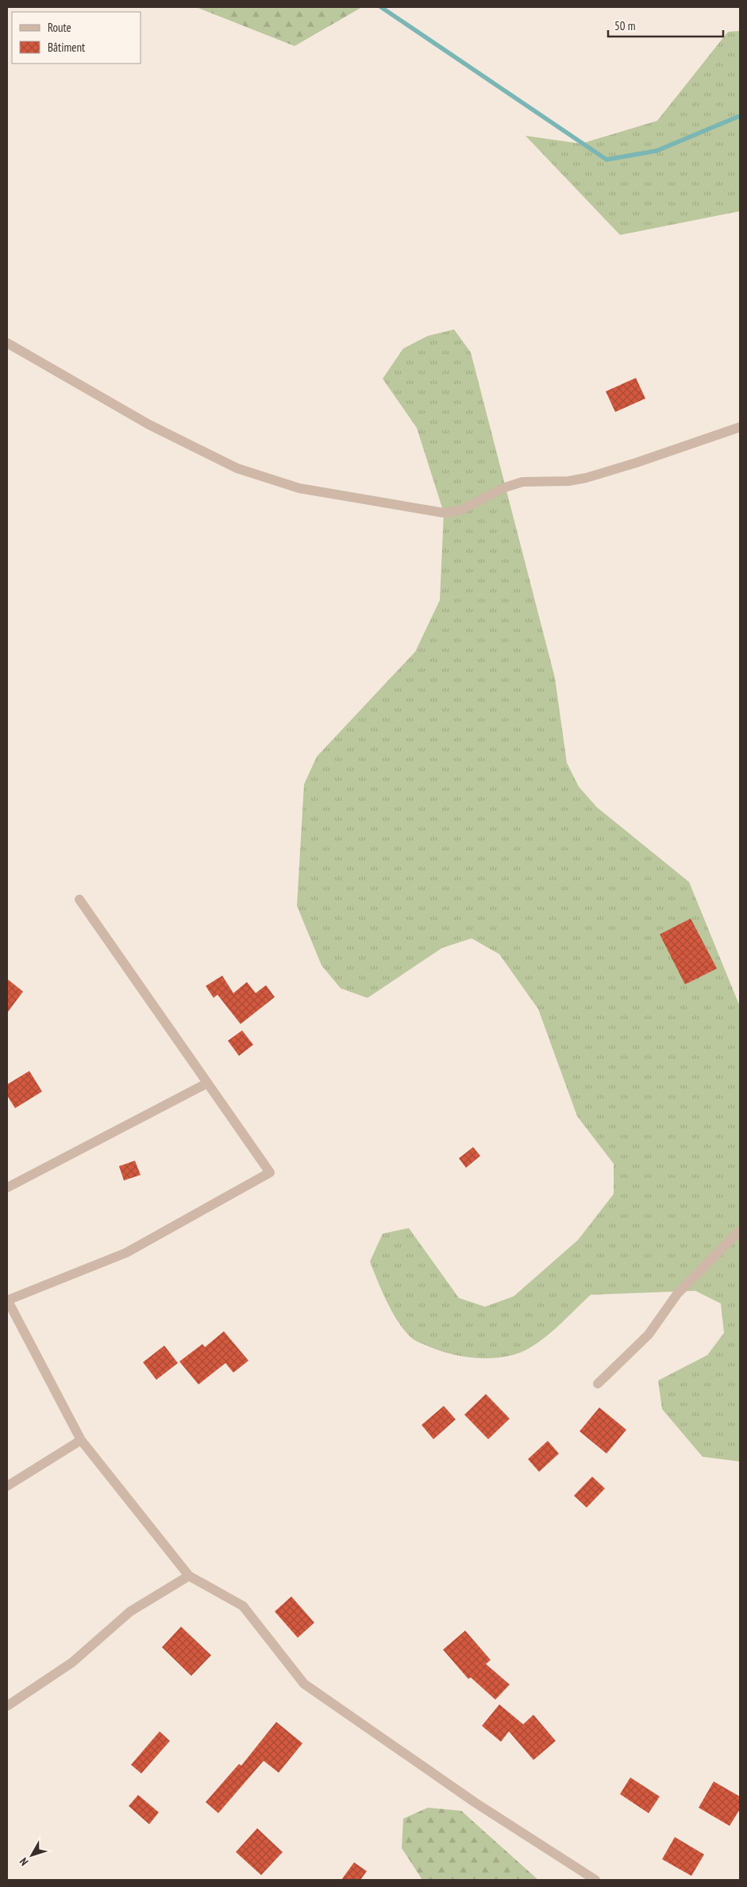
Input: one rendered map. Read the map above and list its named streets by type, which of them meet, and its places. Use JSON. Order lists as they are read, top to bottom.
{
  "legend": ["Route", "Bâtiment"],
  "scale_bar": "50 m",
  "north": "bottom left"
}
